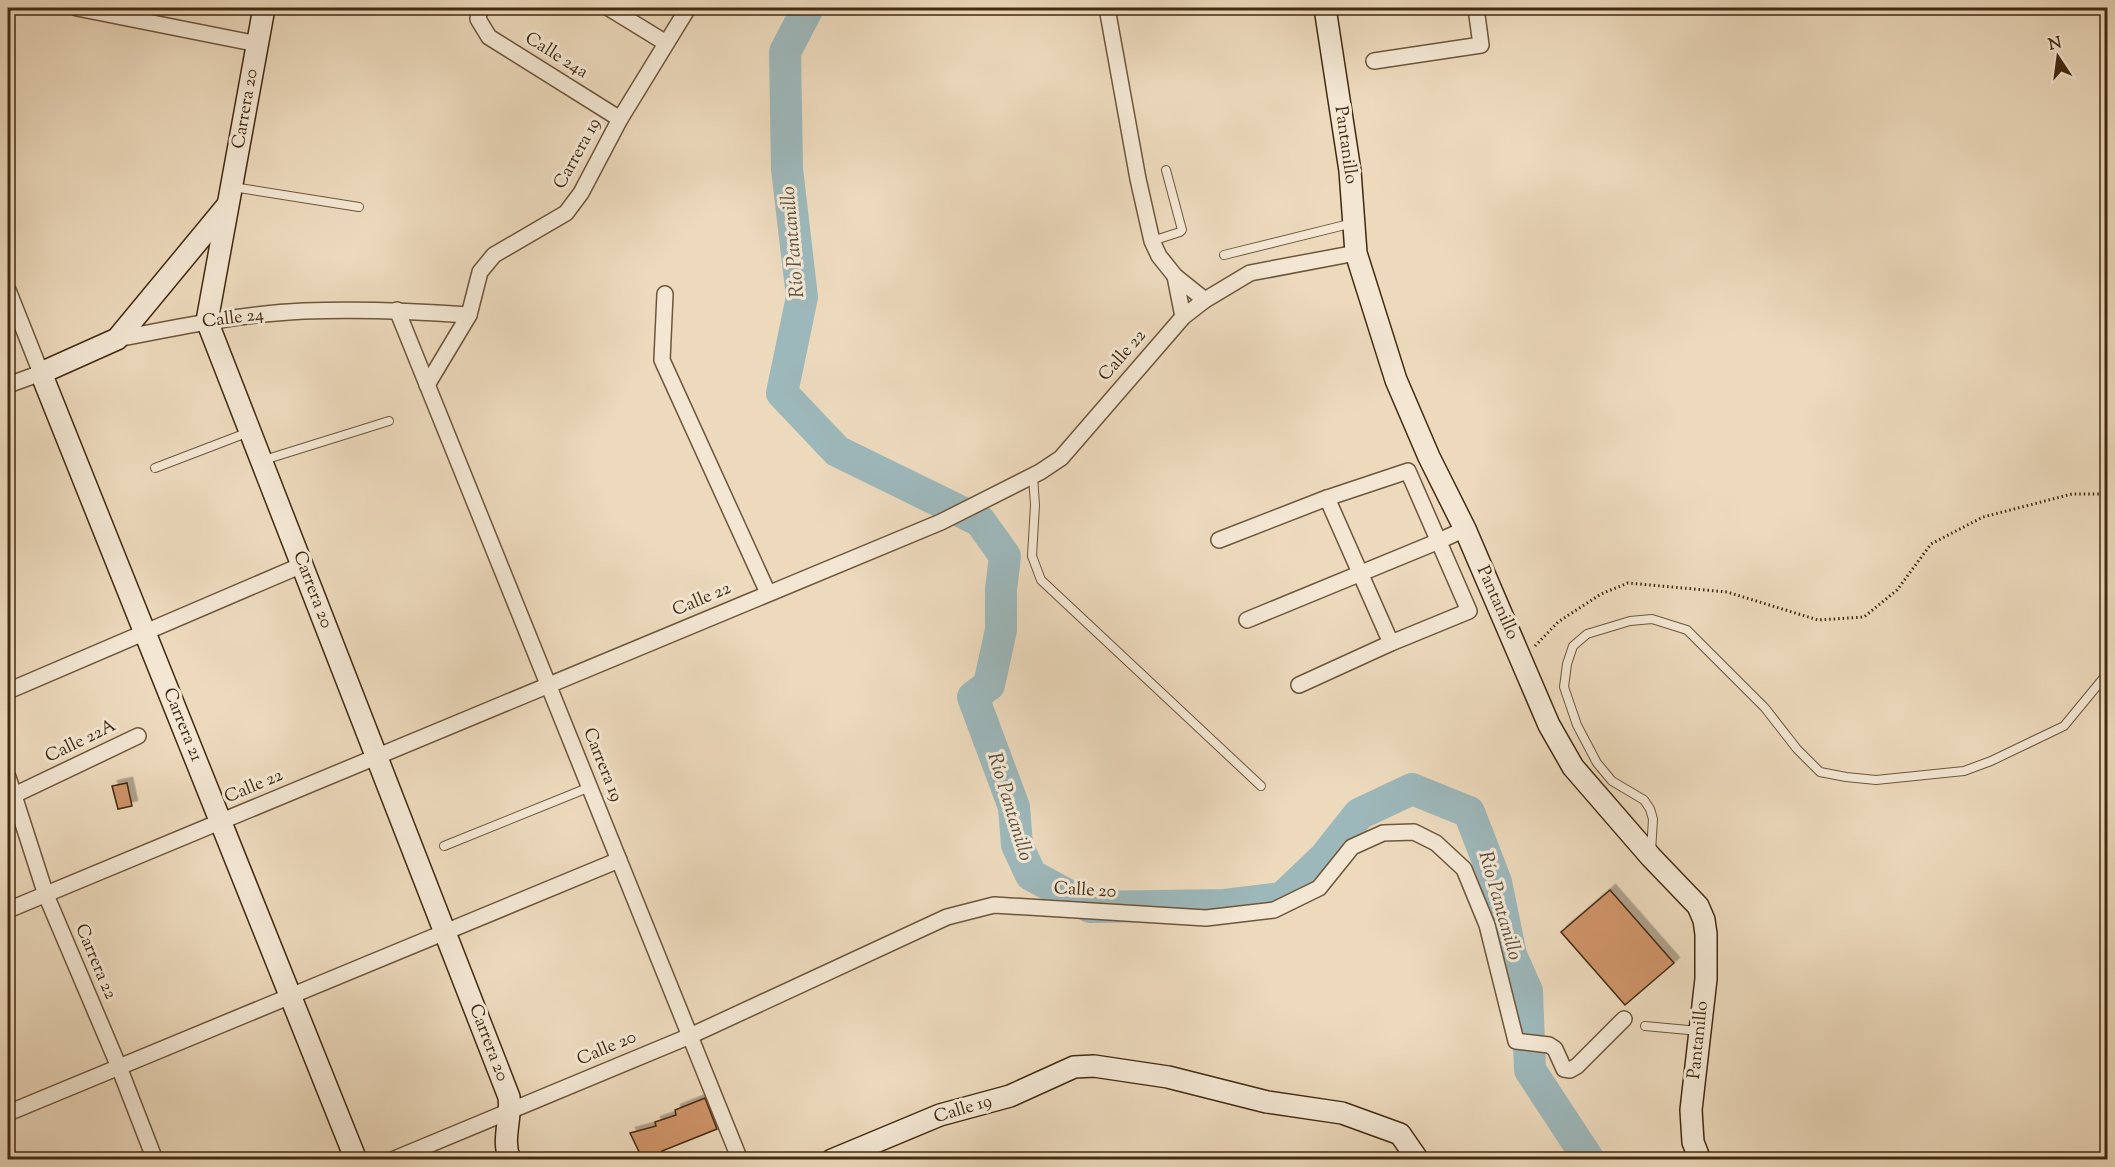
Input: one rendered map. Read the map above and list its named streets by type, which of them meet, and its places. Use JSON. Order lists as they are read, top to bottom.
{
  "streets": {
    "main road": [
      "Carrera 20",
      "Pantanillo",
      "Calle 24",
      "Carrera 21",
      "Calle 19"
    ],
    "street": [
      "Calle 24a",
      "Carrera 19",
      "Calle 22",
      "Calle 22A",
      "Calle 20",
      "Carrera 22"
    ]
  },
  "crossings": [
    ["Calle 24a", "Carrera 19"],
    ["Carrera 20", "Calle 24"],
    ["Carrera 20", "Calle 22"],
    ["Carrera 20", "Calle 20"],
    ["Pantanillo", "Calle 22"],
    ["Carrera 19", "Calle 24"],
    ["Carrera 19", "Calle 22"],
    ["Carrera 19", "Calle 20"],
    ["Calle 24", "Carrera 21"],
    ["Calle 22", "Carrera 21"],
    ["Calle 22", "Carrera 22"],
    ["Calle 22A", "Carrera 22"]
  ],
  "water": ["Río Pantanillo"],
  "north": "top"
}
